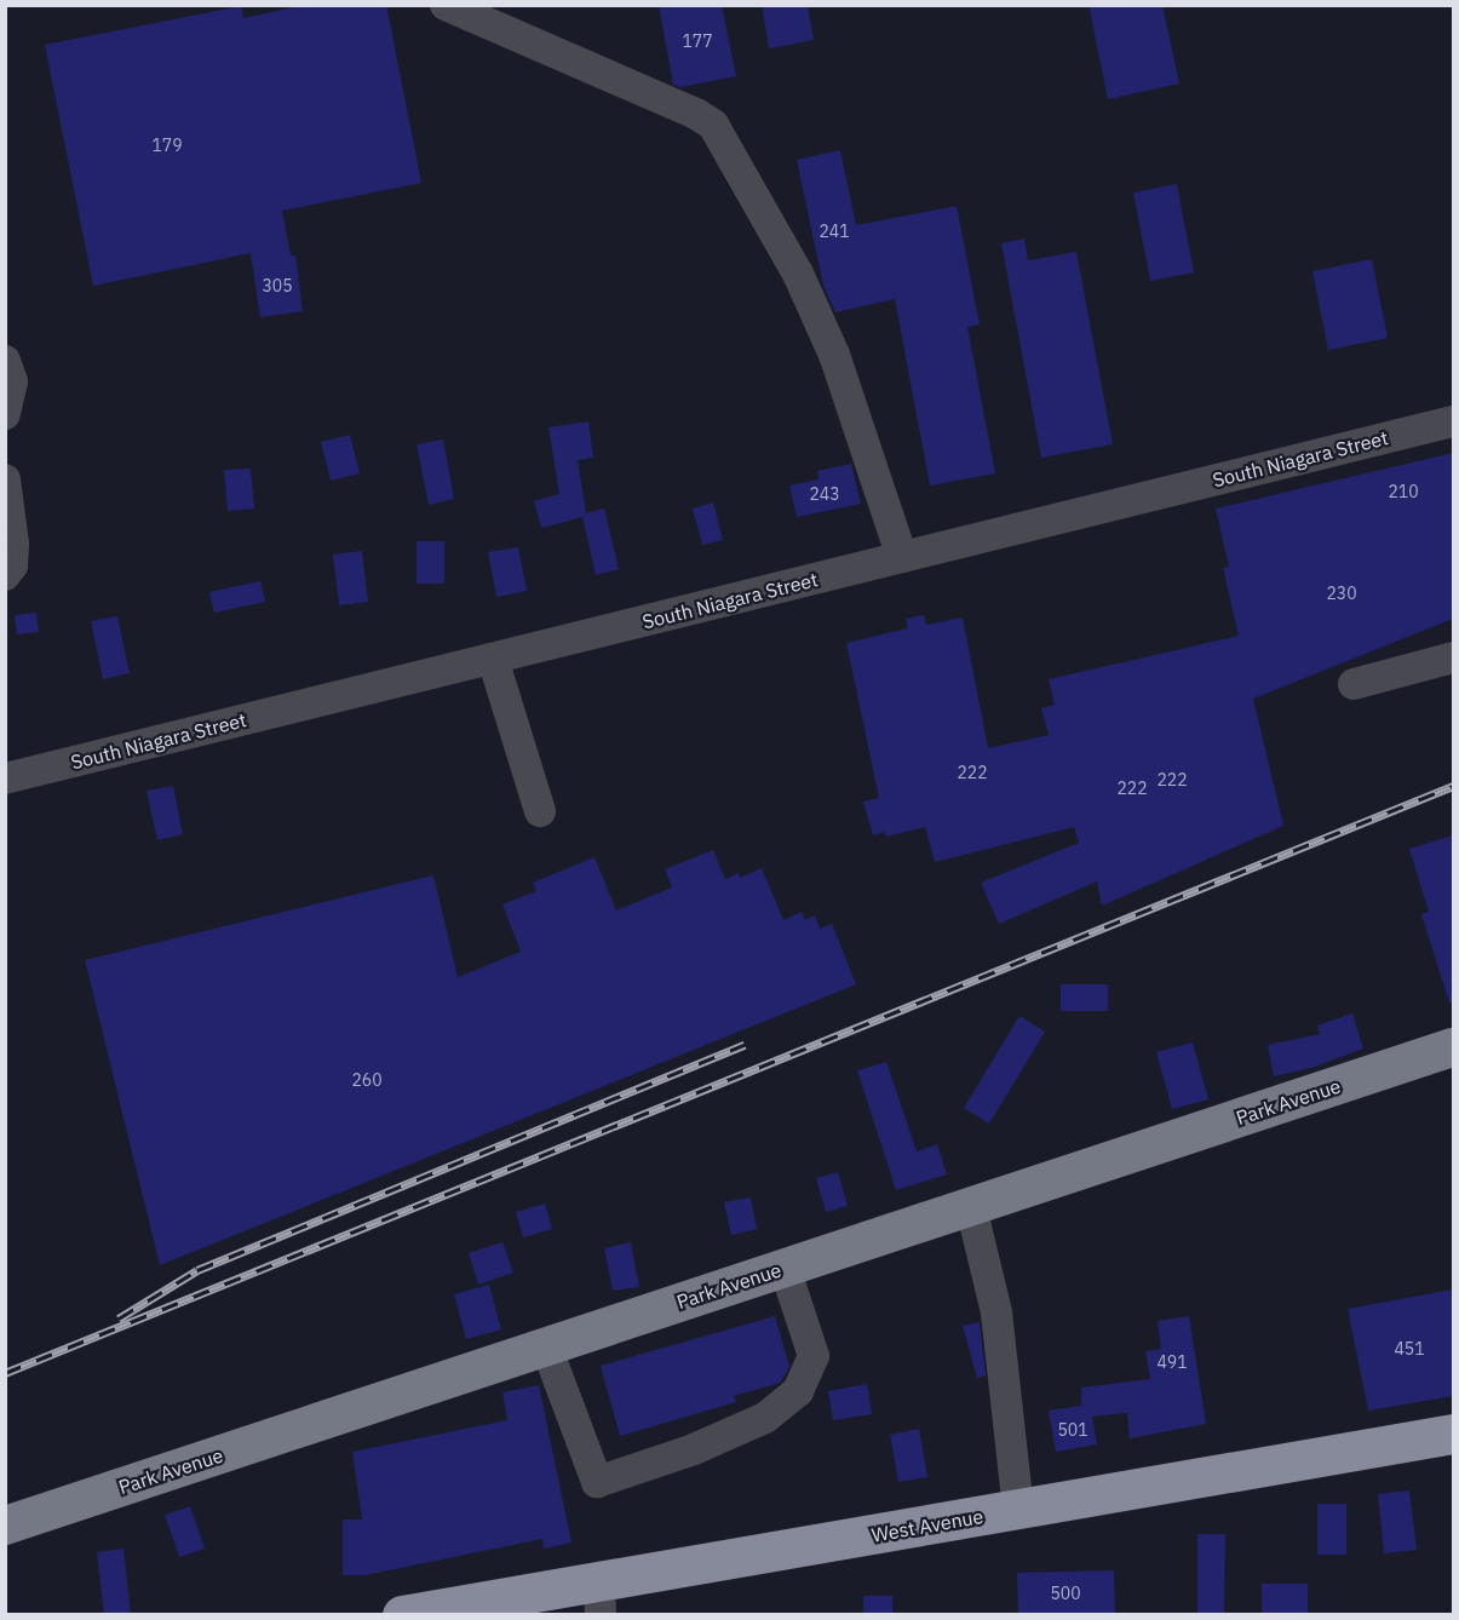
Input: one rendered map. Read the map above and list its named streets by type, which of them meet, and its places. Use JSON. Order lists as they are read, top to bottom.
{
  "streets": {
    "highway": ["West Avenue"],
    "main road": ["Park Avenue"],
    "street": ["South Niagara Street"]
  },
  "house_numbers": [
    "177",
    "179",
    "241",
    "305",
    "210",
    "243",
    "230",
    "222",
    "222",
    "222",
    "260",
    "451",
    "491",
    "501",
    "500"
  ]
}
